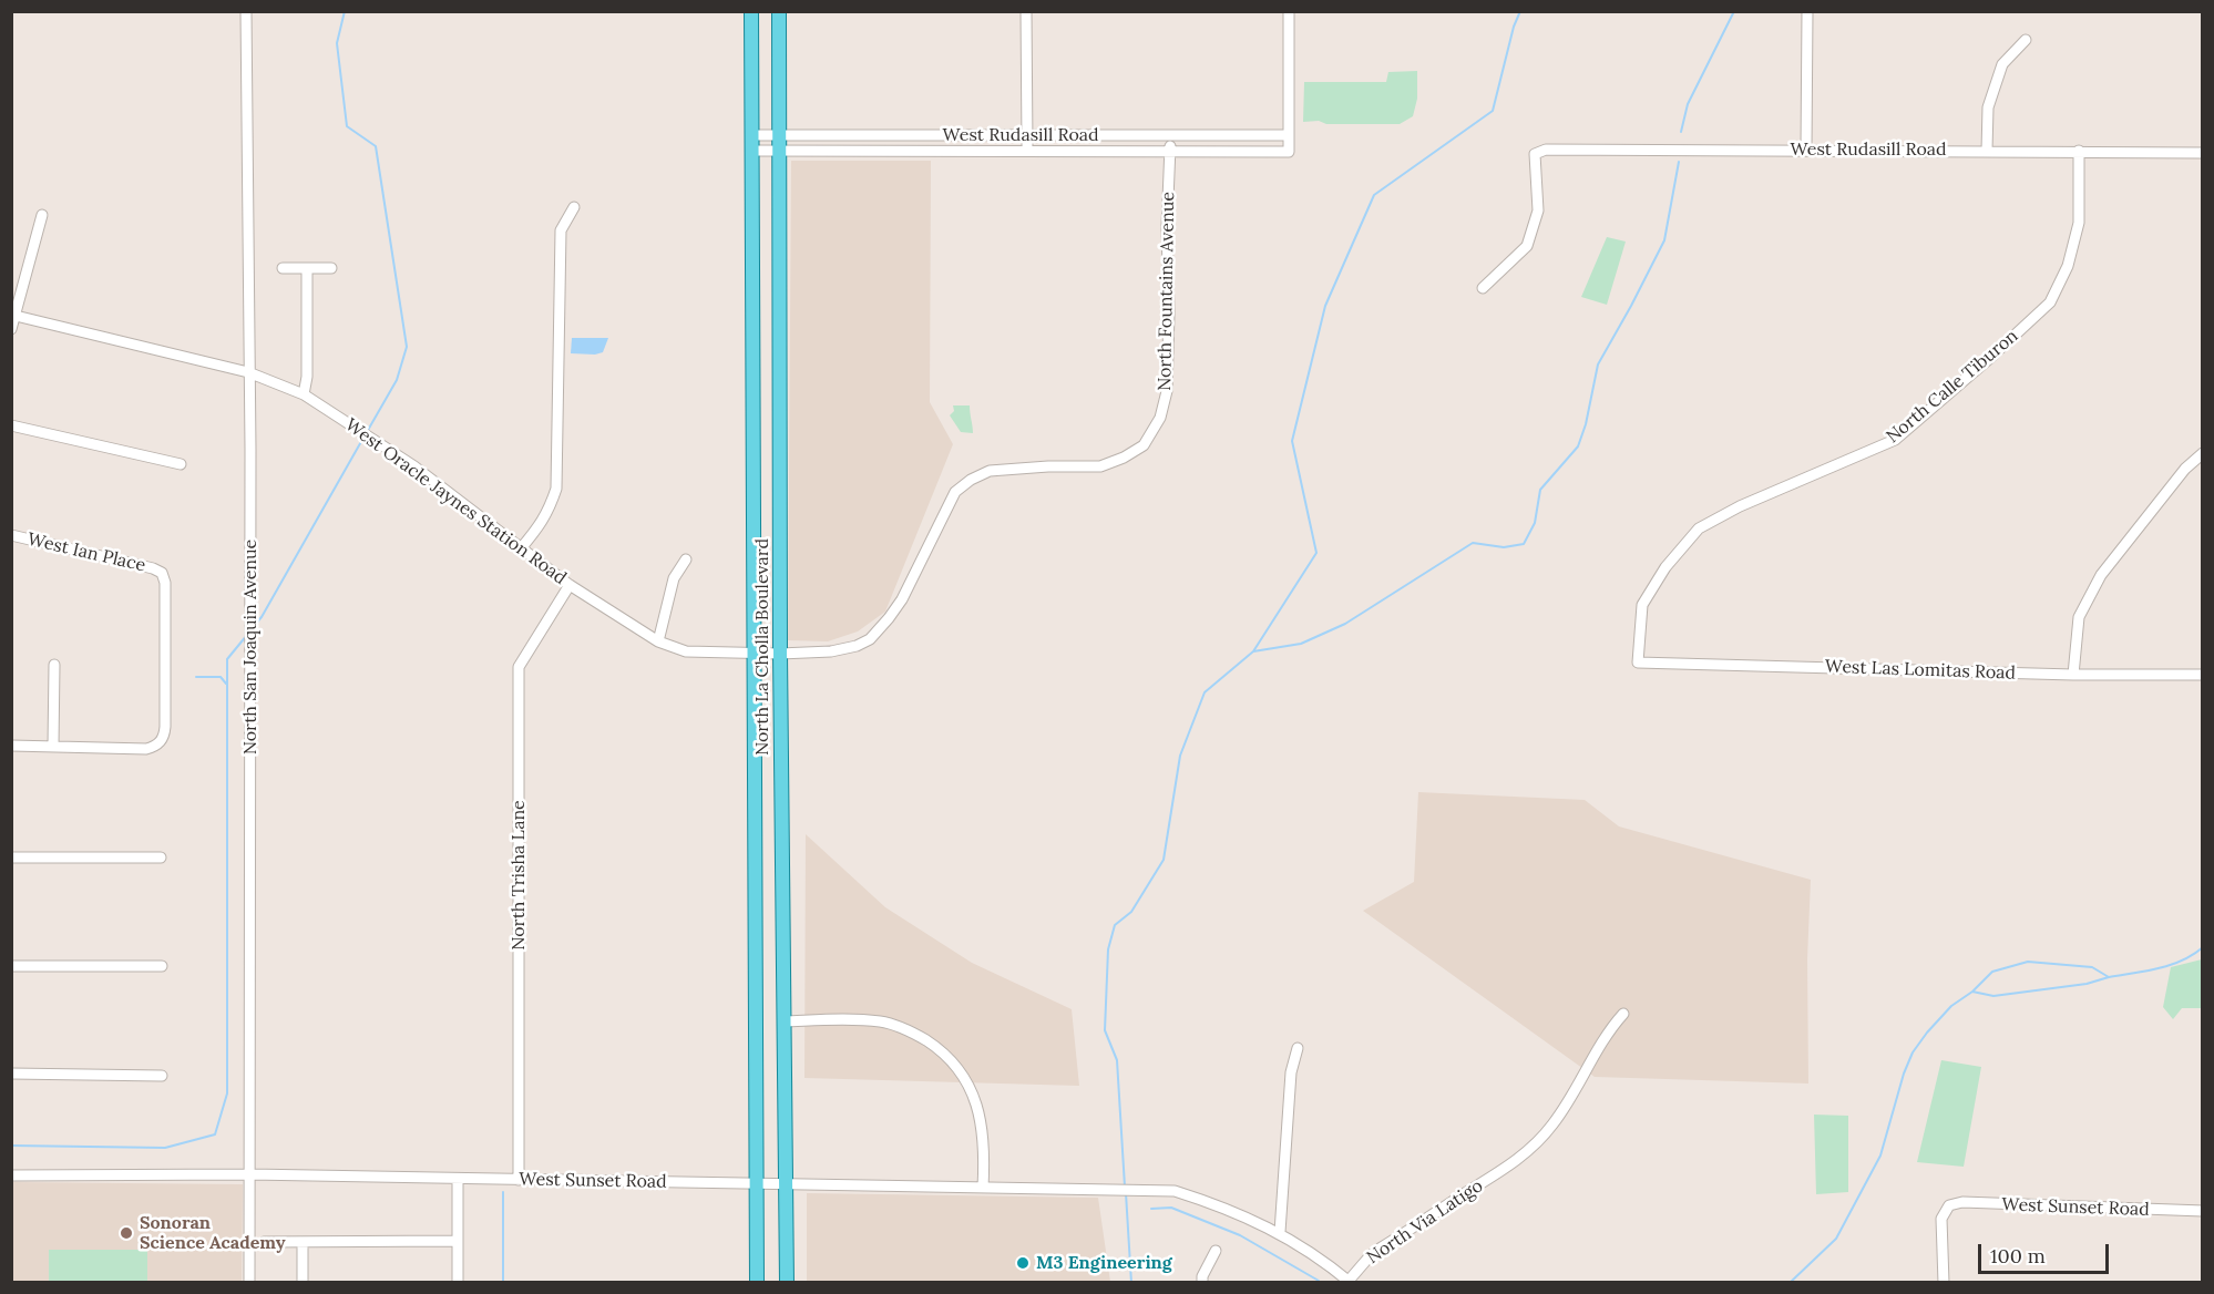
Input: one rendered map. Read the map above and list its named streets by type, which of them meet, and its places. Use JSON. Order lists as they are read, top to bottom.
{
  "streets": {
    "main road": ["North La Cholla Boulevard"],
    "street": [
      "West Rudasill Road",
      "North Fountains Avenue",
      "North Calle Tiburon",
      "West Oracle Jaynes Station Road",
      "West Ian Place",
      "North San Joaquin Avenue",
      "West Las Lomitas Road",
      "North Trisha Lane",
      "West Sunset Road",
      "North Via Latigo"
    ]
  },
  "crossings": [
    ["West Rudasill Road", "North Fountains Avenue"],
    ["West Rudasill Road", "North Calle Tiburon"],
    ["West Rudasill Road", "North La Cholla Boulevard"],
    ["North Fountains Avenue", "West Oracle Jaynes Station Road"],
    ["North Fountains Avenue", "North La Cholla Boulevard"],
    ["North Calle Tiburon", "West Las Lomitas Road"],
    ["West Oracle Jaynes Station Road", "North San Joaquin Avenue"],
    ["West Oracle Jaynes Station Road", "North La Cholla Boulevard"],
    ["West Oracle Jaynes Station Road", "North Trisha Lane"],
    ["North San Joaquin Avenue", "West Sunset Road"],
    ["North La Cholla Boulevard", "West Sunset Road"],
    ["North Trisha Lane", "West Sunset Road"],
    ["West Sunset Road", "North Via Latigo"]
  ],
  "places": ["Sonoran Science Academy", "M3 Engineering"],
  "scale_bar": "100 m"
}
